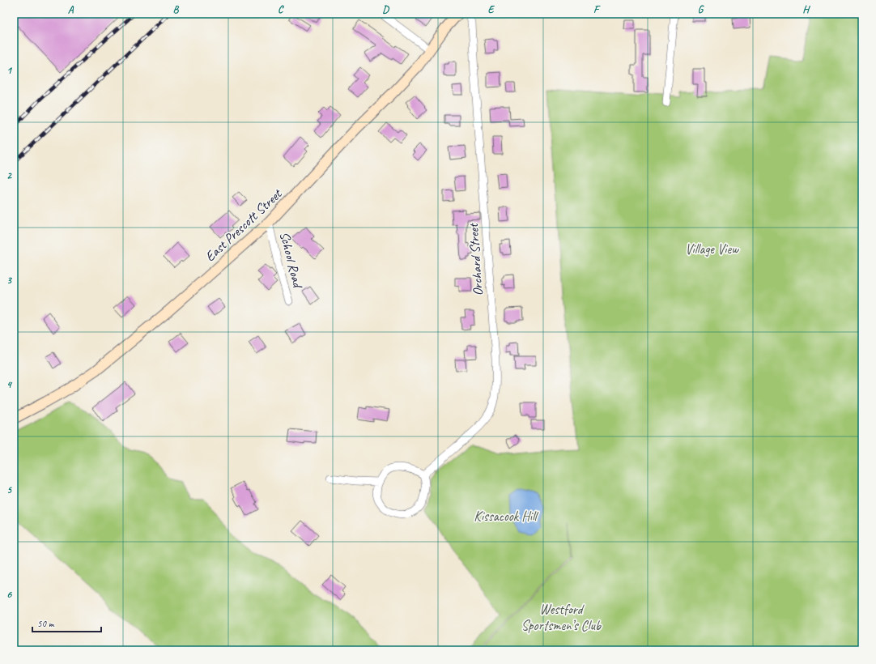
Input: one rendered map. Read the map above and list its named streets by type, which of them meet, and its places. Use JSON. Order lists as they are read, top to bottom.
{
  "streets": {
    "main road": ["East Prescott Street"],
    "street": ["School Road", "Orchard Street"]
  },
  "crossings": [
    ["East Prescott Street", "School Road"]
  ],
  "parks": ["Village View", "Kissacook Hill", "Westford Sportsmen’s Club"],
  "scale_bar": "50 m",
  "grid": {
    "columns": [
      "A",
      "B",
      "C",
      "D",
      "E",
      "F",
      "G",
      "H"
    ],
    "rows": [
      "1",
      "2",
      "3",
      "4",
      "5",
      "6"
    ]
  }
}
